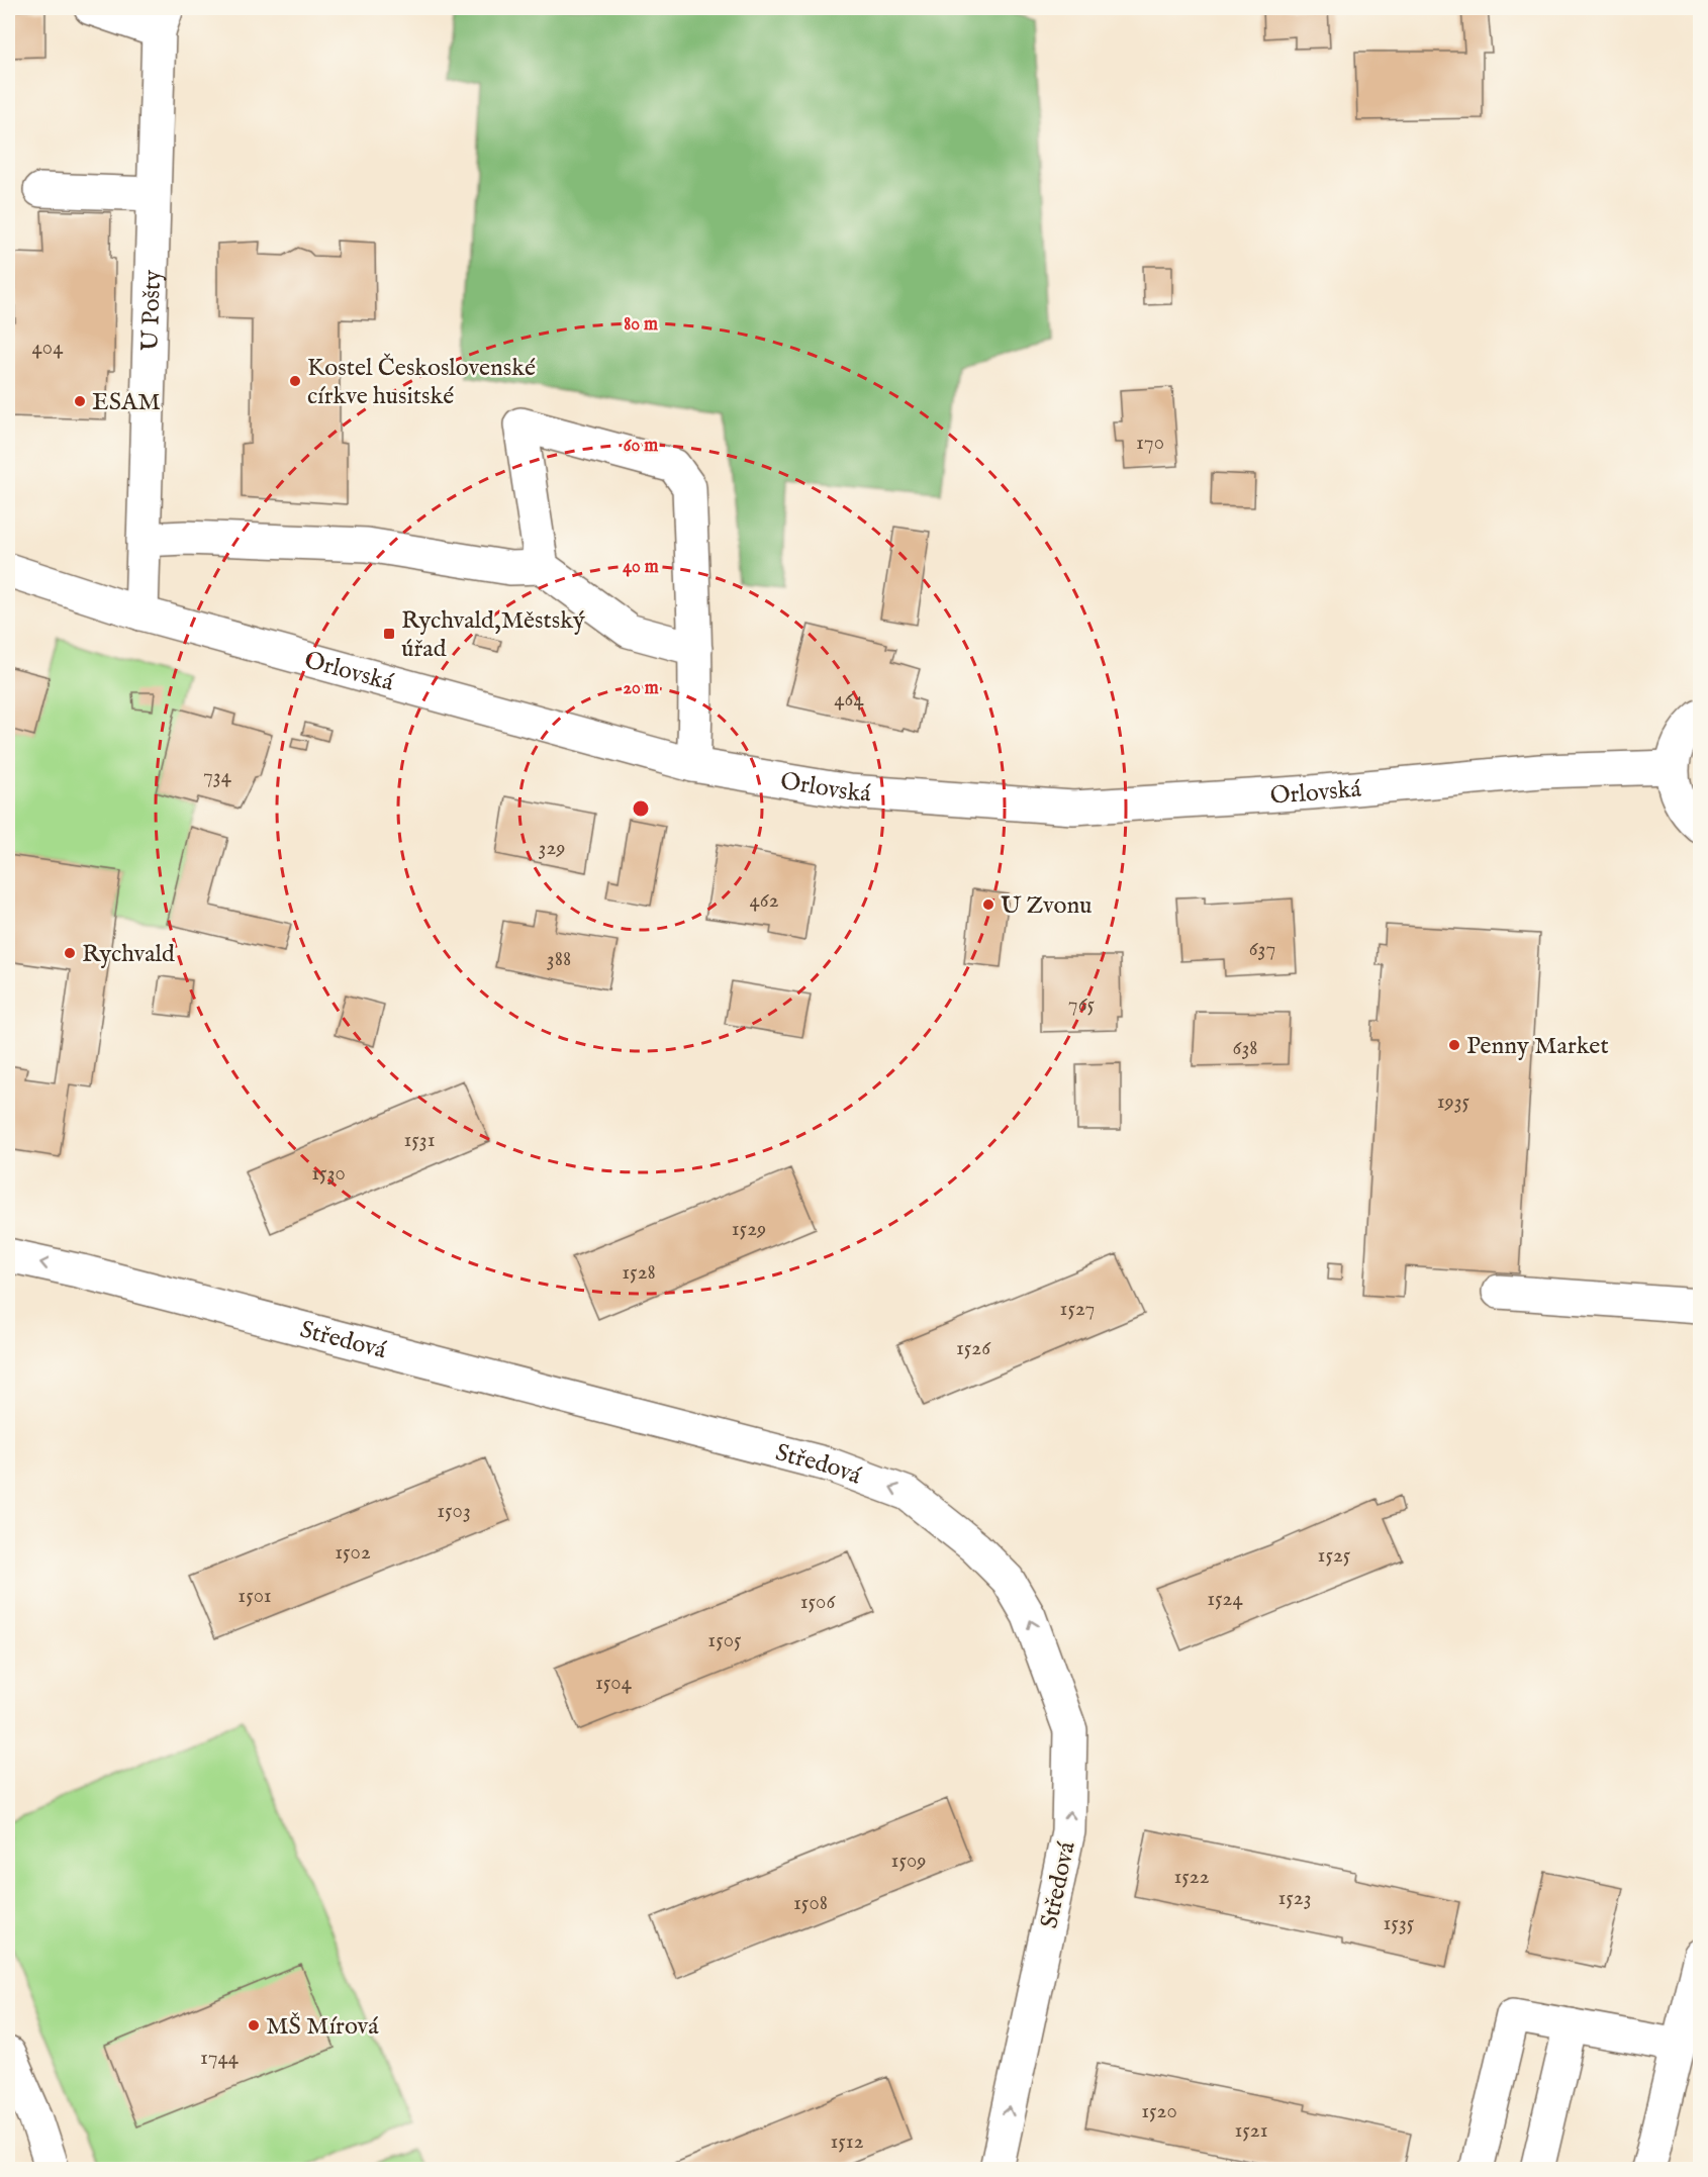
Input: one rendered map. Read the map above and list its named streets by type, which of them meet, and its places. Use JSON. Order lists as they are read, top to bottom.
{
  "streets": {
    "street": ["U Pošty", "Orlovská", "Středová"]
  },
  "crossings": [
    ["U Pošty", "Orlovská"]
  ],
  "one_way": ["Středová"],
  "places": {
    "other": [
      "Kostel Československé církve husitské",
      "ESAM",
      "U Zvonu",
      "Rychvald",
      "Penny Market",
      "MŠ Mírová"
    ],
    "transit": ["Rychvald,Městský úřad"]
  },
  "house_numbers": [
    "404",
    "170",
    "464",
    "734",
    "329",
    "462",
    "637",
    "388",
    "765",
    "638",
    "1935",
    "1531",
    "1530",
    "1529",
    "1528",
    "1527",
    "1526",
    "1503",
    "1502",
    "1525",
    "1501",
    "1524",
    "1506",
    "1505",
    "1504",
    "1509",
    "1522",
    "1523",
    "1508",
    "1535",
    "1744",
    "1520",
    "1521",
    "1512"
  ],
  "rings": [
    "80 m",
    "60 m",
    "40 m",
    "20 m"
  ]
}
